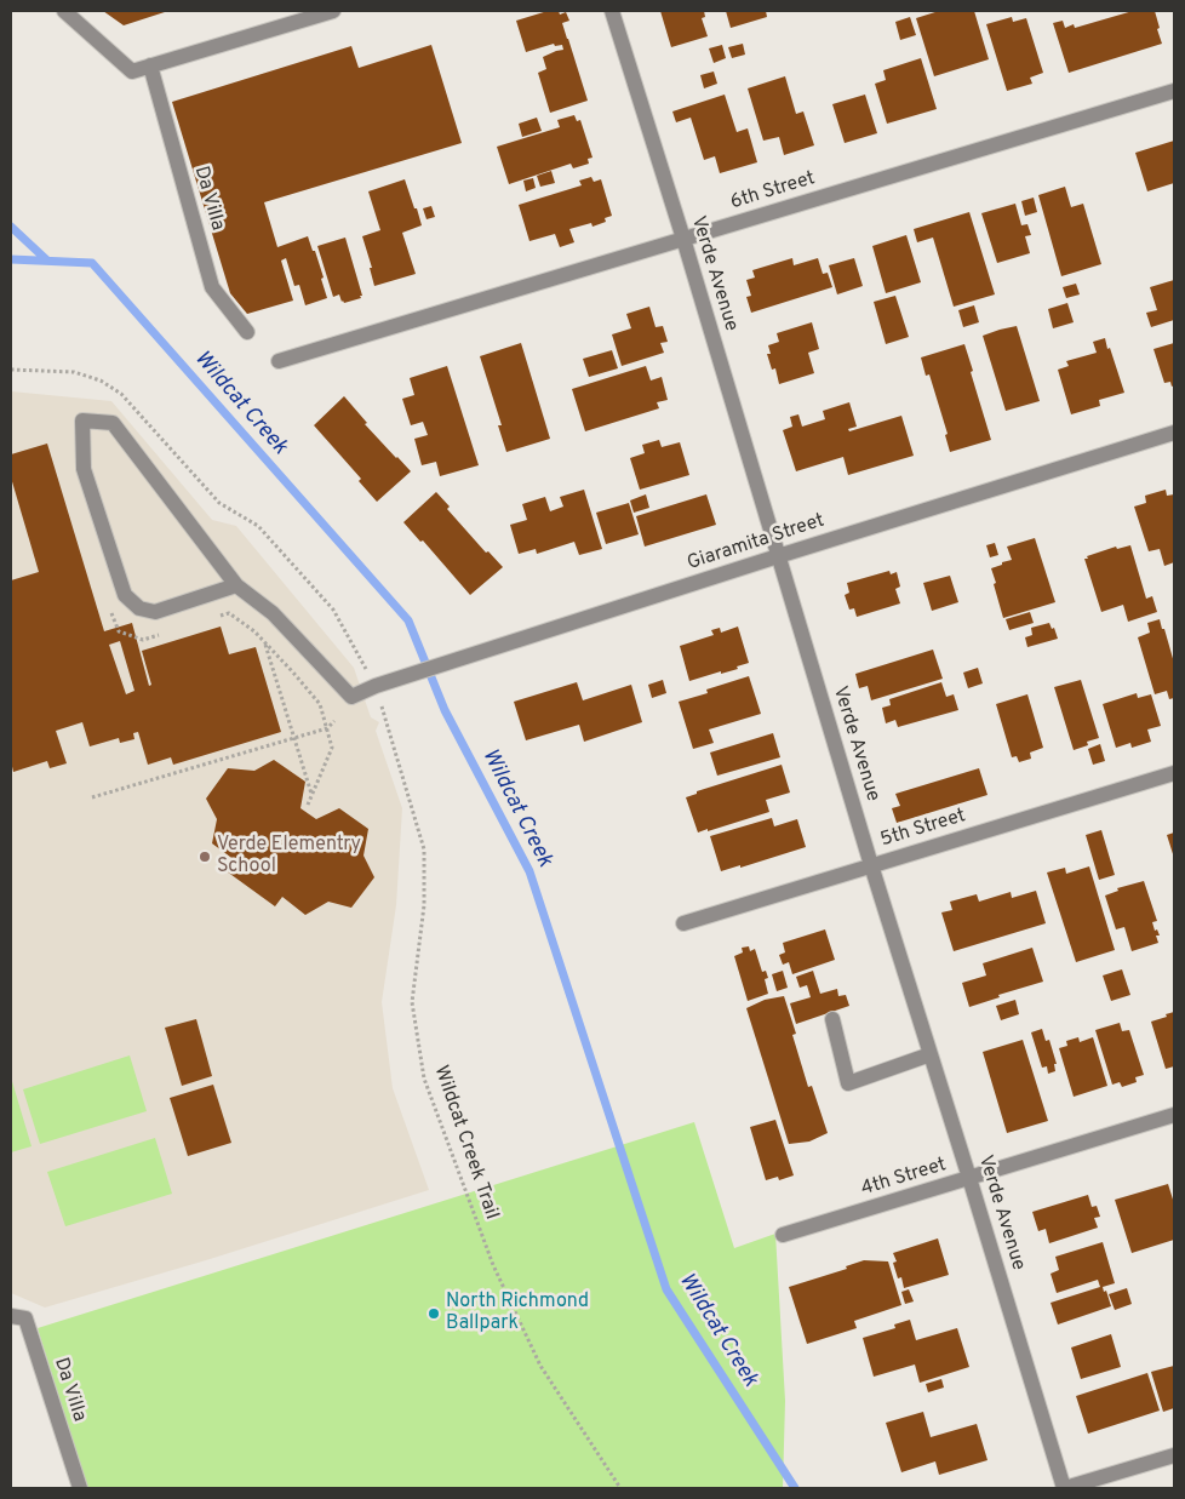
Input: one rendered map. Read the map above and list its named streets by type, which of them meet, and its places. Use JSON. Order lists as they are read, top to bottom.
{
  "streets": {
    "street": [
      "6th Street",
      "Da Villa",
      "Verde Avenue",
      "Giaramita Street",
      "5th Street",
      "4th Street"
    ],
    "path": ["Wildcat Creek Trail"]
  },
  "crossings": [
    ["6th Street", "Verde Avenue"],
    ["Verde Avenue", "Giaramita Street"],
    ["Verde Avenue", "5th Street"],
    ["Verde Avenue", "4th Street"]
  ],
  "water": ["Wildcat Creek"],
  "places": ["Verde Elementry School", "North Richmond Ballpark"]
}
